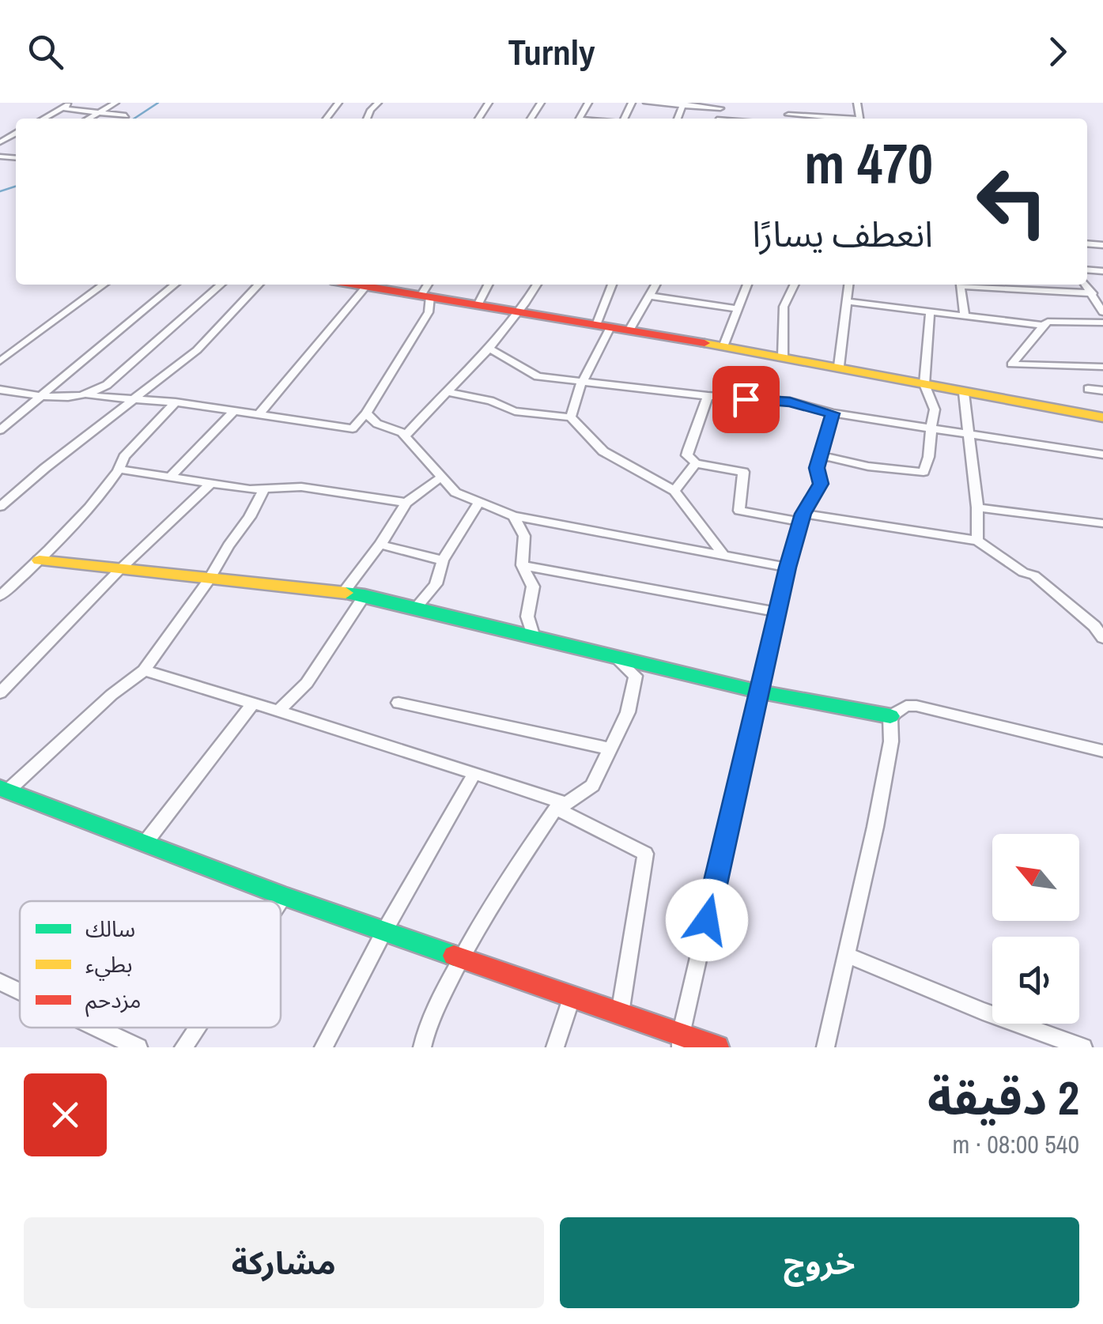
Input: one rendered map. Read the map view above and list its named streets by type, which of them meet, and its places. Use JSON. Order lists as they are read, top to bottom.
{
  "legend": ["سالك", "بطيء", "مزدحم"],
  "north": "top left",
  "page": {
    "header": "Turnly",
    "turn": ["470 m", "انعطف يسارًا"],
    "heading": ["2 دقيقة", "540 m · 08:00"],
    "buttons": ["خروج", "مشاركة"]
  }
}
